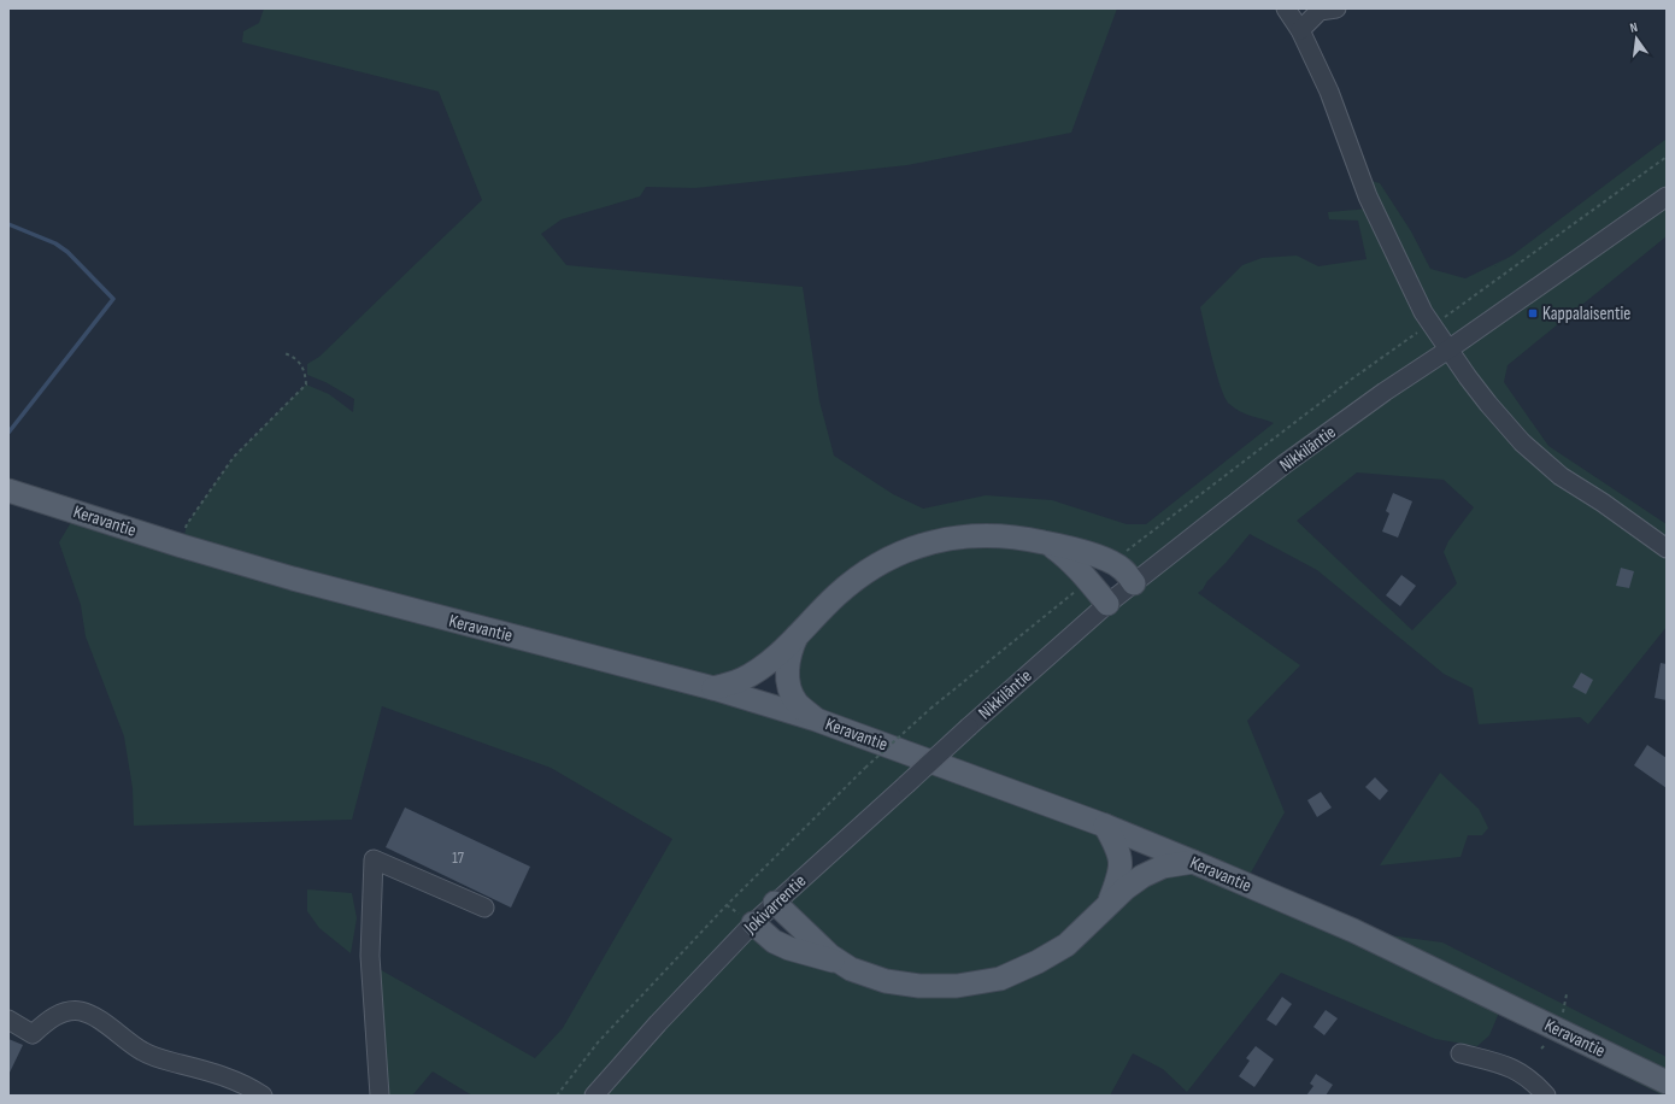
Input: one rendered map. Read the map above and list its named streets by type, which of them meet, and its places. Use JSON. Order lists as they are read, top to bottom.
{
  "streets": {
    "main road": ["Keravantie"],
    "street": ["Nikkiläntie", "Jokivarrentie"]
  },
  "crossings": [
    ["Nikkiläntie", "Jokivarrentie"]
  ],
  "places": {
    "transit": ["Kappalaisentie"]
  },
  "house_numbers": ["17"],
  "north": "top"
}
